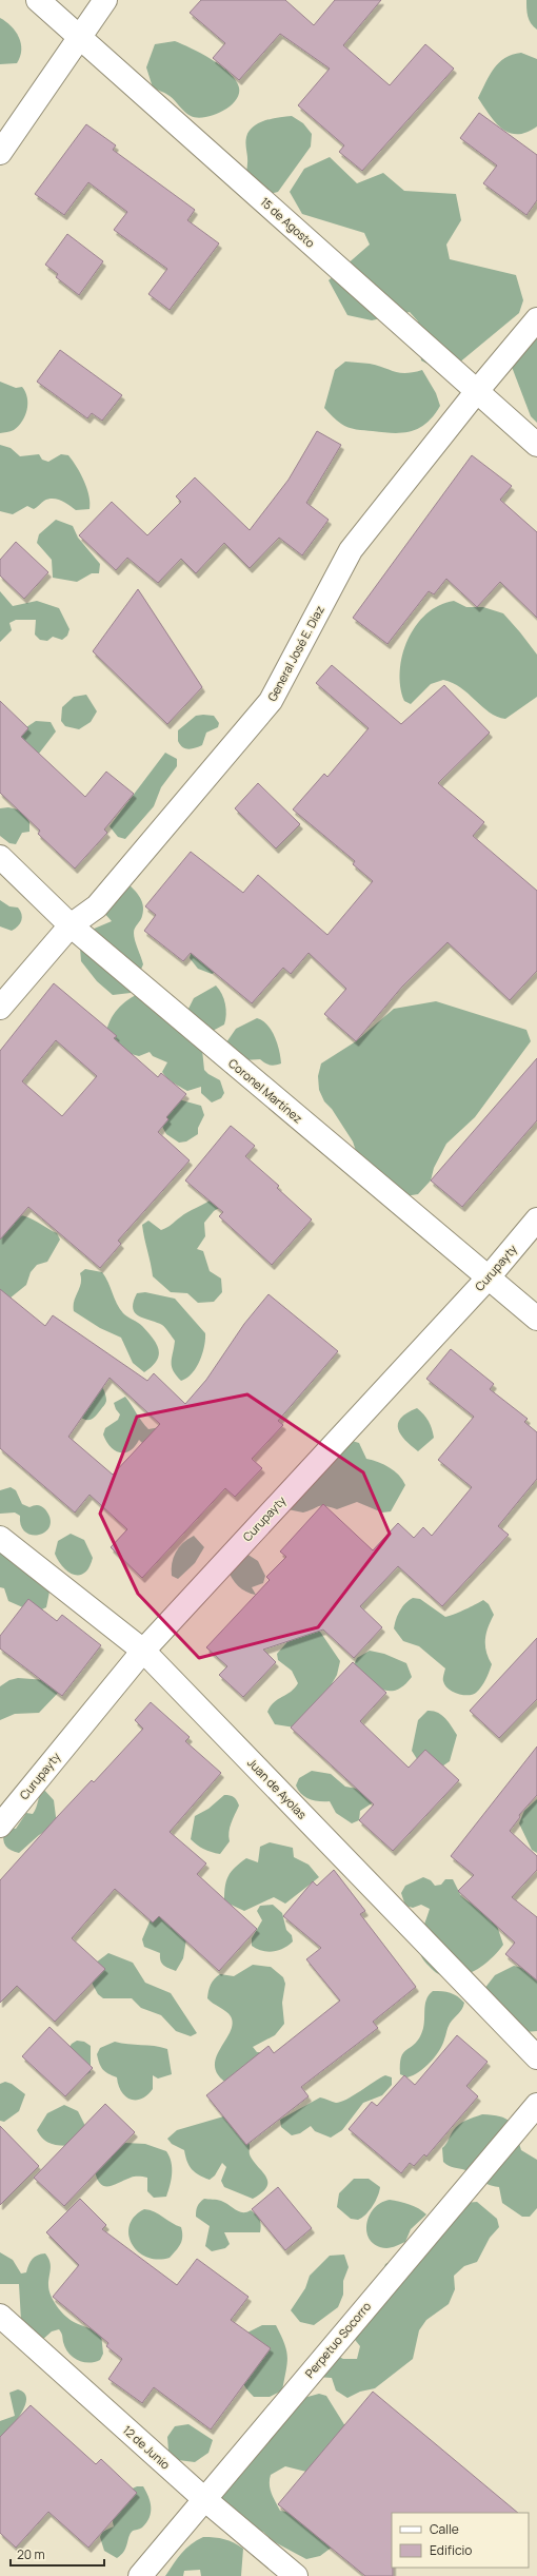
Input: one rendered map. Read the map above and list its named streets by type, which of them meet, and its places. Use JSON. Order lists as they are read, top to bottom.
{
  "streets": {
    "street": [
      "15 de Agosto",
      "General José E. Diaz",
      "Coronel Martínez",
      "Curupayty",
      "Juan de Ayolas",
      "Perpetuo Socorro",
      "12 de Junio"
    ]
  },
  "crossings": [
    ["15 de Agosto", "General José E. Diaz"],
    ["General José E. Diaz", "Coronel Martínez"],
    ["Coronel Martínez", "Curupayty"],
    ["Curupayty", "Juan de Ayolas"],
    ["Perpetuo Socorro", "12 de Junio"]
  ],
  "legend": ["Calle", "Edificio"],
  "scale_bar": "20 m"
}
